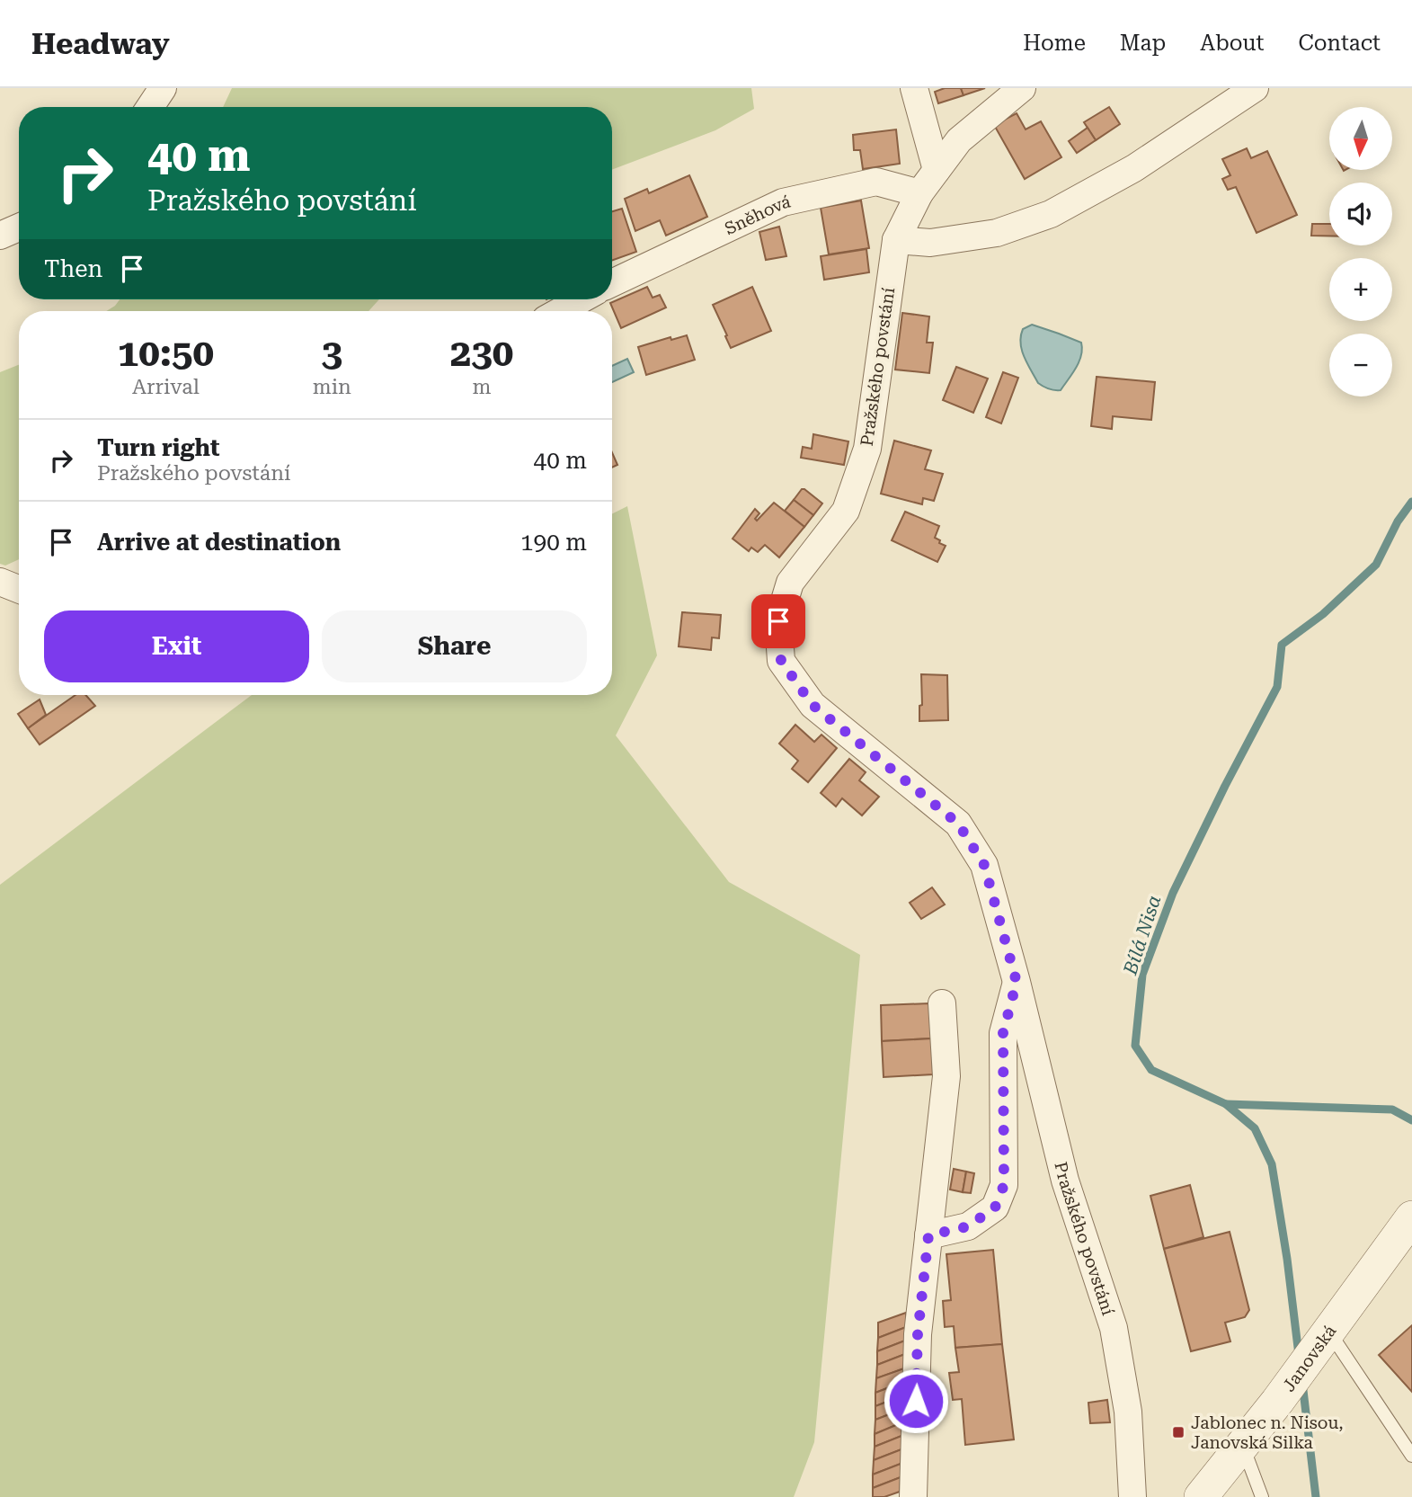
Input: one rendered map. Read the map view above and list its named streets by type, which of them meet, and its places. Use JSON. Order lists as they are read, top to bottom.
{
  "streets": {
    "street": ["Sněhová", "Pražského povstání", "Janovská"]
  },
  "crossings": [
    ["Sněhová", "Pražského povstání"]
  ],
  "water": ["Bílá Nisa"],
  "places": {
    "transit": ["Jablonec n. Nisou, Janovská Silka"]
  },
  "north": "bottom",
  "page": {
    "header": "Headway",
    "nav": [
      "Home",
      "Map",
      "About",
      "Contact"
    ],
    "map_buttons": ["+", "−"],
    "turn": ["40 m", "Pražského povstání"],
    "then": "Then",
    "eta": [
      "10:50",
      "Arrival",
      "3",
      "min",
      "230",
      "m"
    ],
    "list": [
      {
        "name": "Turn right",
        "note": "Pražského povstání",
        "value": "40 m"
      },
      {
        "name": "Arrive at destination",
        "value": "190 m"
      }
    ],
    "buttons": ["Exit", "Share"]
  }
}
